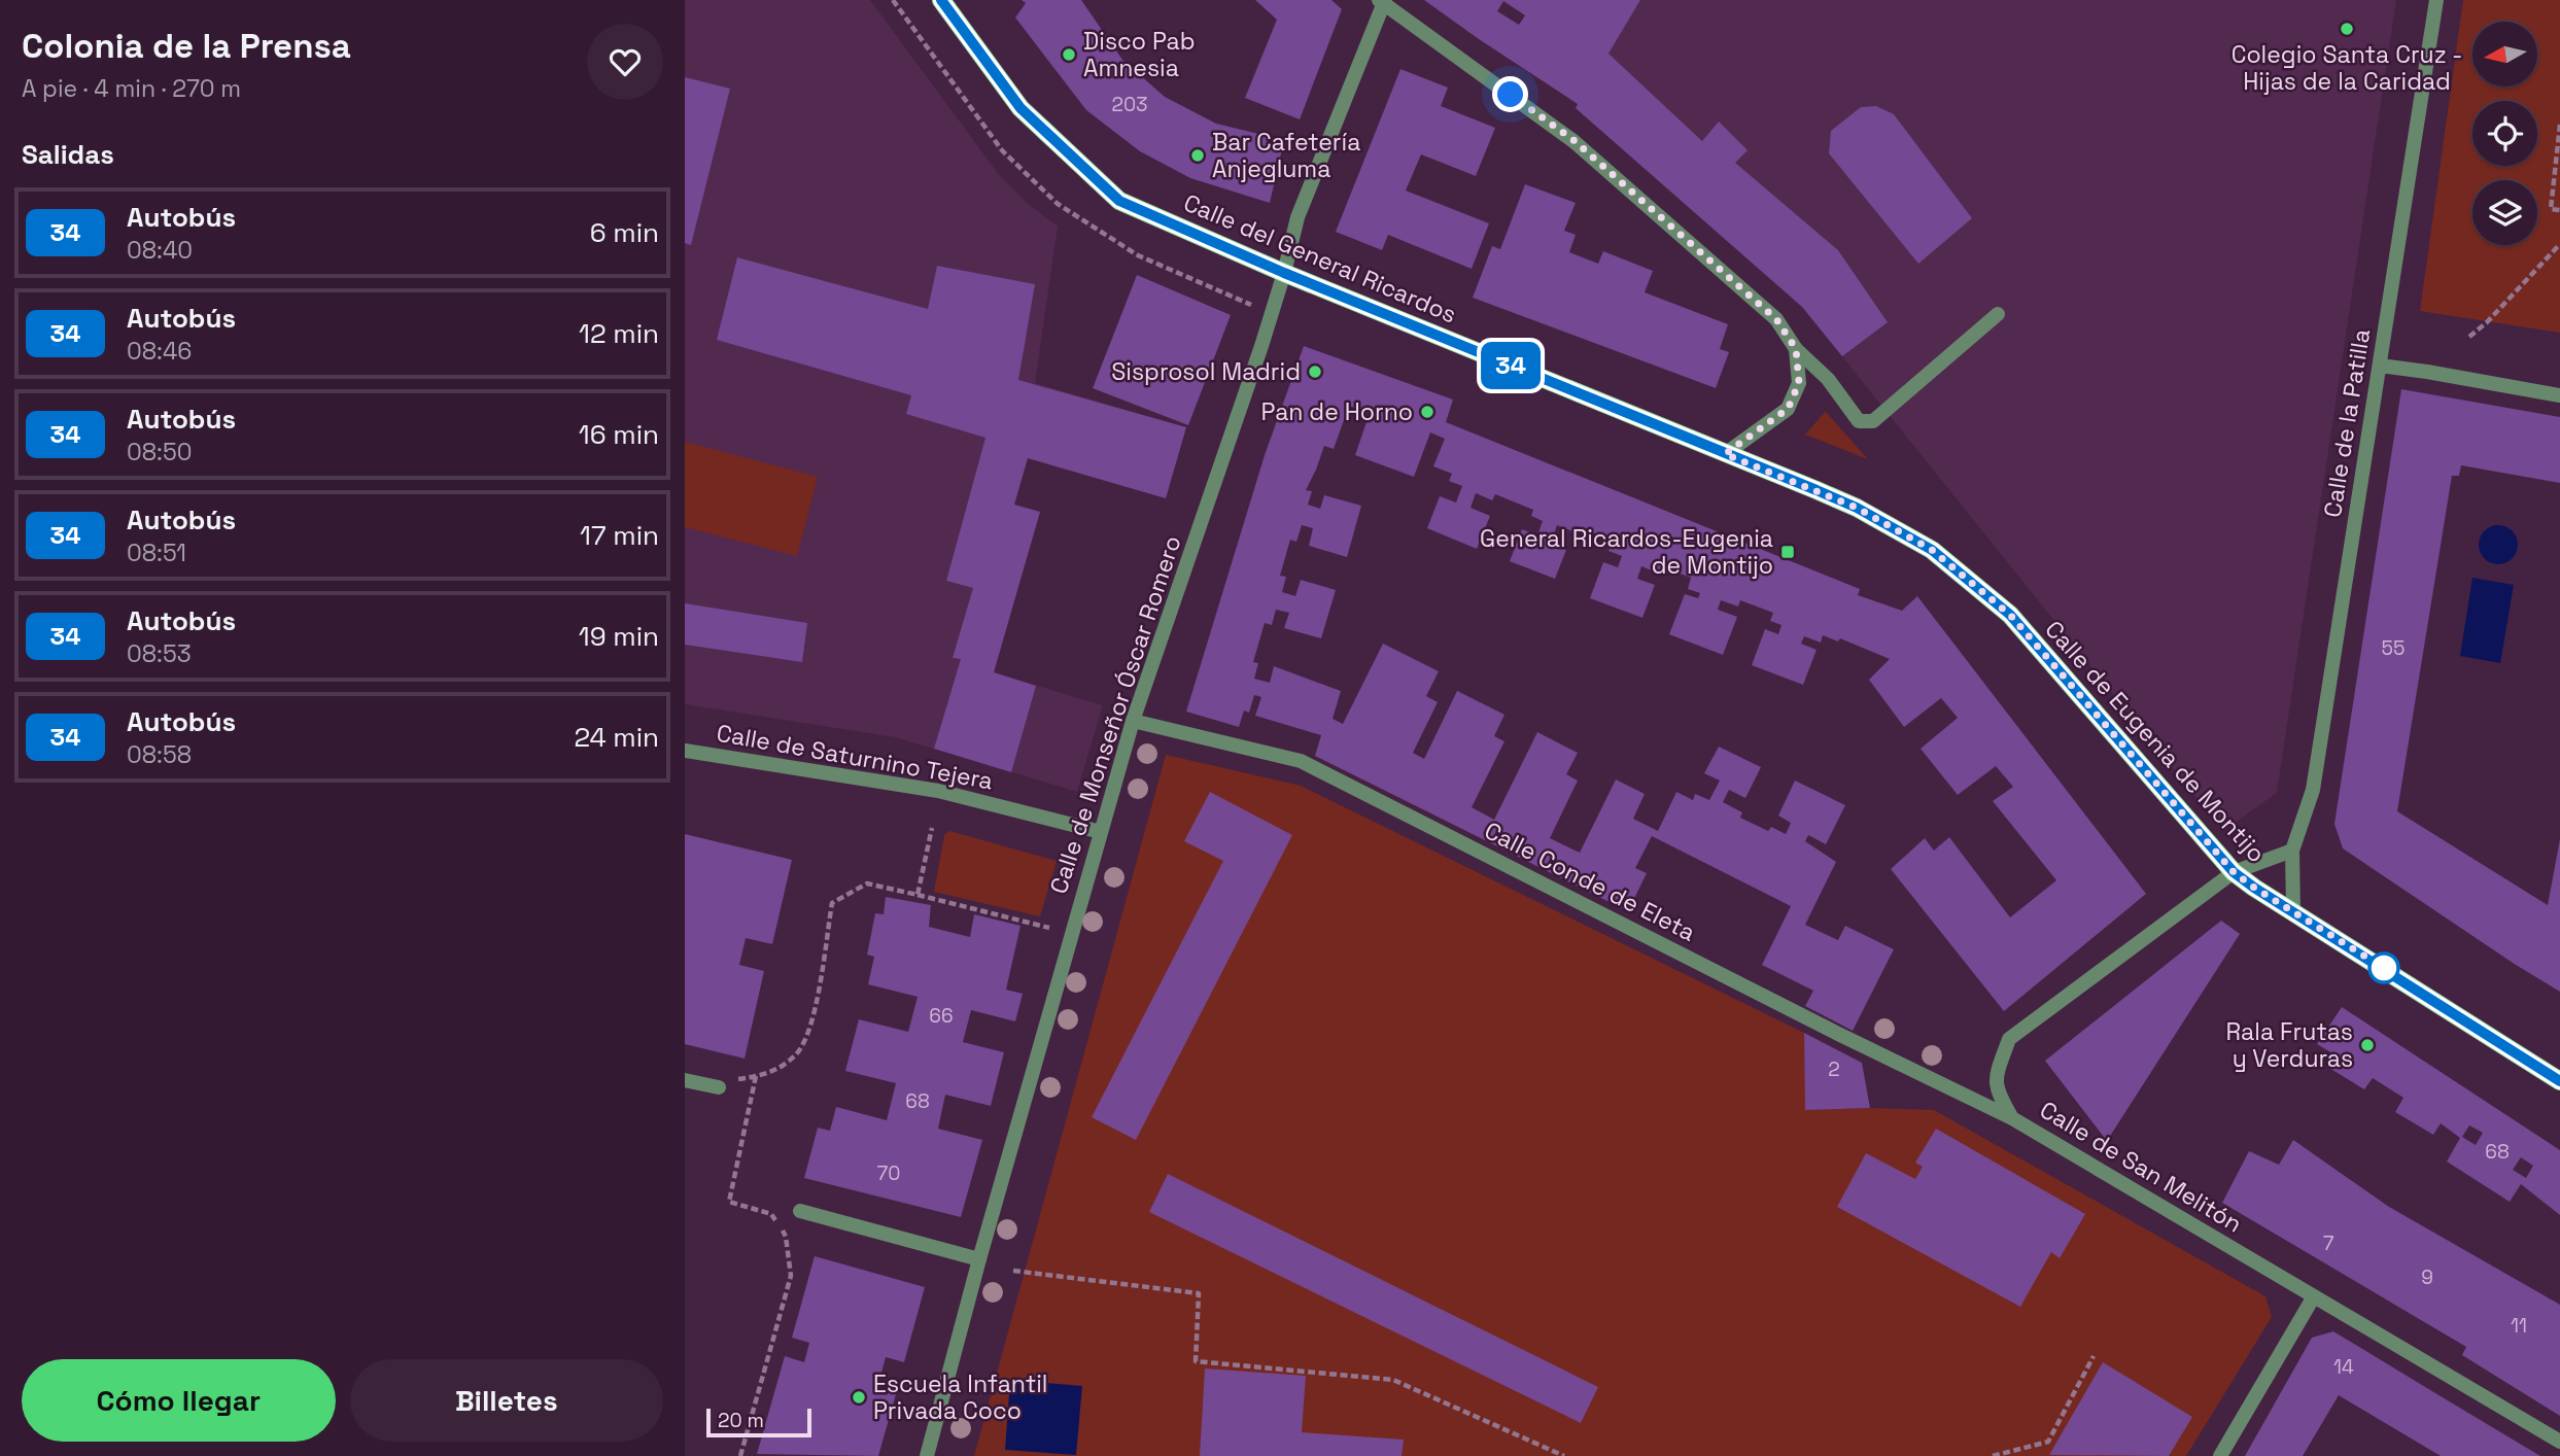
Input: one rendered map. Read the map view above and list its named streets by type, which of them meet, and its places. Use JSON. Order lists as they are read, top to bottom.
{
  "streets": {
    "main road": ["Calle del General Ricardos", "Calle de Eugenia de Montijo"],
    "street": [
      "Calle de la Patilla",
      "Calle de Monseñor Óscar Romero",
      "Calle de Saturnino Tejera",
      "Calle Conde de Eleta",
      "Calle de San Melitón"
    ]
  },
  "crossings": [
    ["Calle del General Ricardos", "Calle de Monseñor Óscar Romero"],
    ["Calle del General Ricardos", "Calle de Eugenia de Montijo"],
    ["Calle de la Patilla", "Calle de Eugenia de Montijo"],
    ["Calle de Monseñor Óscar Romero", "Calle de Saturnino Tejera"],
    ["Calle de Monseñor Óscar Romero", "Calle Conde de Eleta"],
    ["Calle de Eugenia de Montijo", "Calle de San Melitón"],
    ["Calle Conde de Eleta", "Calle de San Melitón"]
  ],
  "places": {
    "other": [
      "Colegio Santa Cruz - Hijas de la Caridad",
      "Disco Pab Amnesia",
      "Bar Cafetería Anjegluma",
      "Sisprosol Madrid",
      "Pan de Horno",
      "Rala Frutas y Verduras",
      "Escuela Infantil Privada Coco"
    ],
    "transit": ["General Ricardos-Eugenia de Montijo"]
  },
  "lines": ["bus line 34"],
  "house_numbers": [
    "203",
    "55",
    "66",
    "2",
    "68",
    "68",
    "70",
    "7",
    "9",
    "11",
    "14"
  ],
  "scale_bar": "20 m",
  "north": "left",
  "page": {
    "heading": [
      ["Colonia de la Prensa", "A pie · 4 min · 270 m"],
      "Salidas"
    ],
    "on_map": "34",
    "list": [
      {
        "mark": "34",
        "name": "Autobús",
        "note": "08:40",
        "value": "6 min"
      },
      {
        "mark": "34",
        "name": "Autobús",
        "note": "08:46",
        "value": "12 min"
      },
      {
        "mark": "34",
        "name": "Autobús",
        "note": "08:50",
        "value": "16 min"
      },
      {
        "mark": "34",
        "name": "Autobús",
        "note": "08:51",
        "value": "17 min"
      },
      {
        "mark": "34",
        "name": "Autobús",
        "note": "08:53",
        "value": "19 min"
      },
      {
        "mark": "34",
        "name": "Autobús",
        "note": "08:58",
        "value": "24 min"
      }
    ],
    "buttons": ["Cómo llegar", "Billetes"],
    "scale": "20 m"
  }
}
